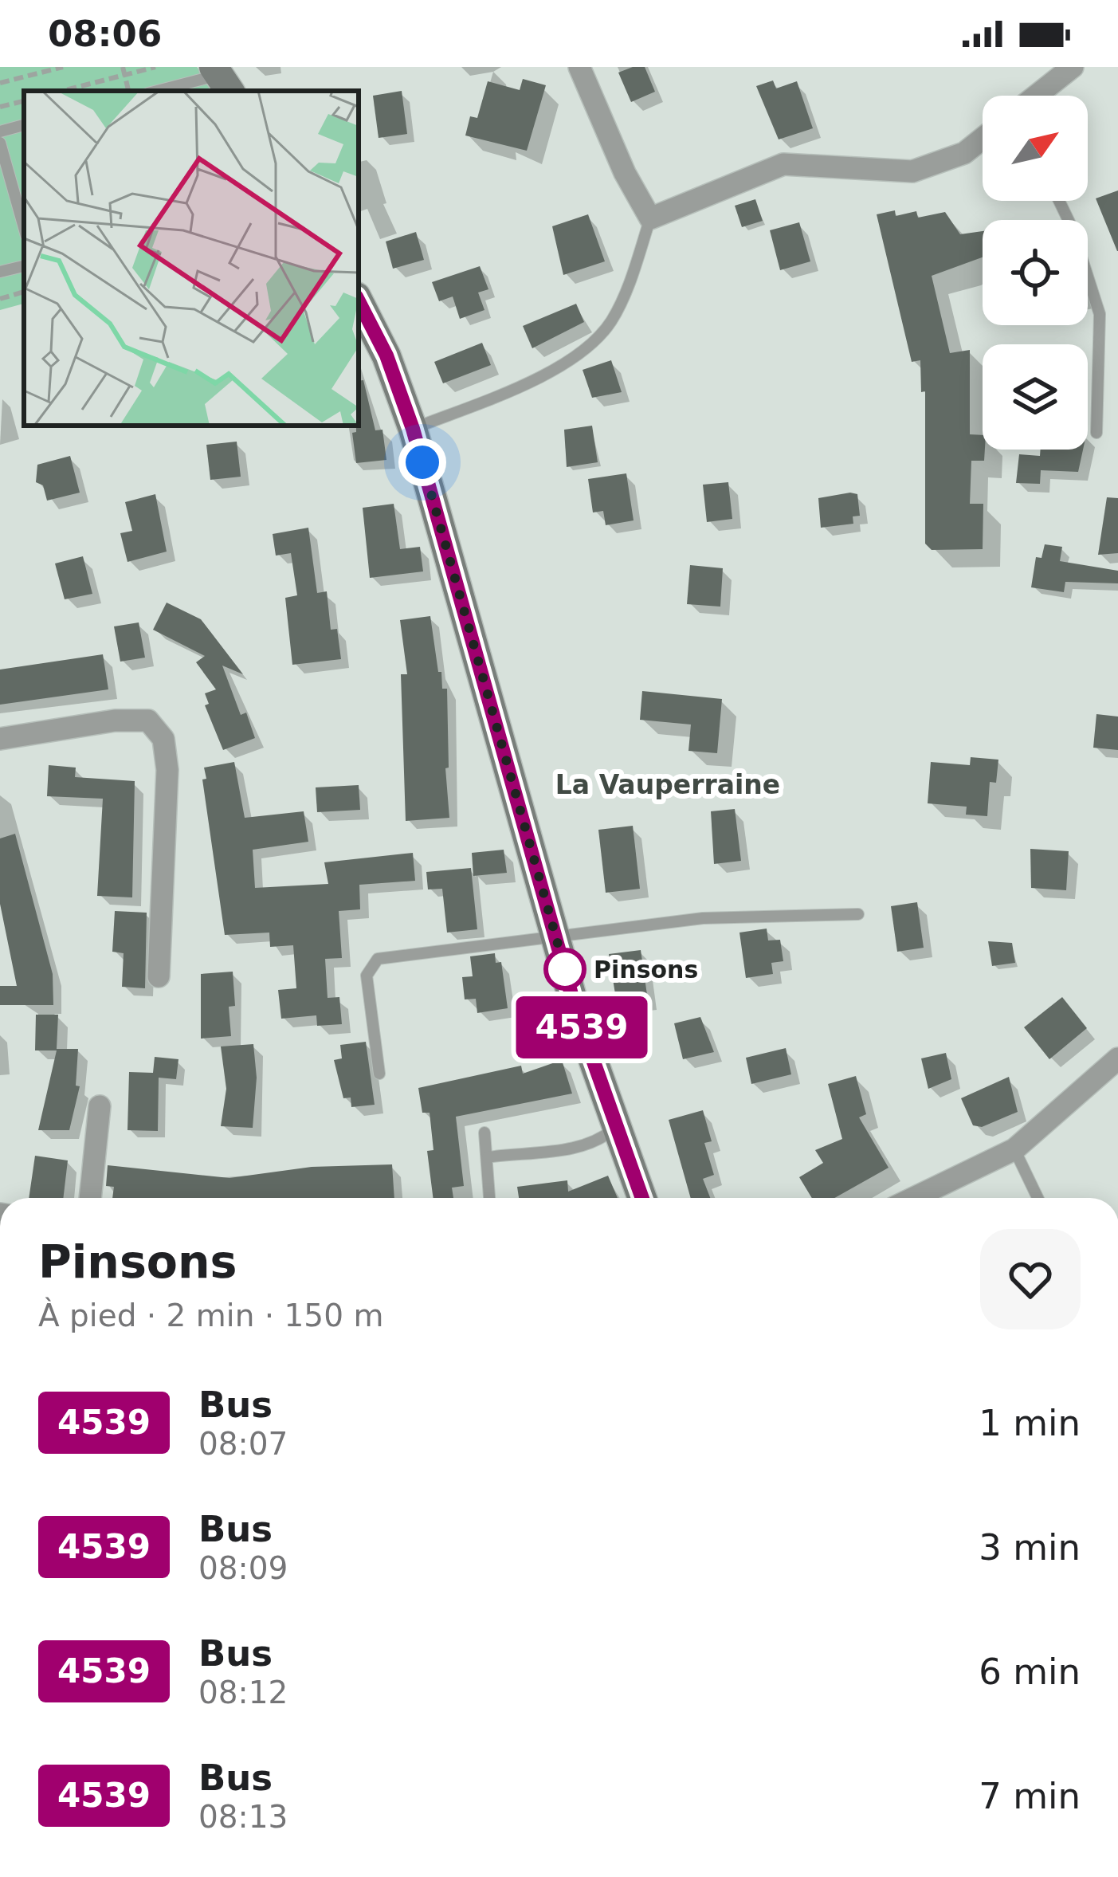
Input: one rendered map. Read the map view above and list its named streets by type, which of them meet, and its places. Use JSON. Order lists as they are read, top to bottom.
{
  "districts": ["La Vauperraine"],
  "places": ["Pinsons"],
  "lines": ["bus line 4539"],
  "north": "top right",
  "page": {
    "status": "08:06",
    "on_map": "4539",
    "heading": ["Pinsons", "À pied · 2 min · 150 m"],
    "list": [
      {
        "mark": "4539",
        "name": "Bus",
        "note": "08:07",
        "value": "1 min"
      },
      {
        "mark": "4539",
        "name": "Bus",
        "note": "08:09",
        "value": "3 min"
      },
      {
        "mark": "4539",
        "name": "Bus",
        "note": "08:12",
        "value": "6 min"
      },
      {
        "mark": "4539",
        "name": "Bus",
        "note": "08:13",
        "value": "7 min"
      }
    ]
  }
}
